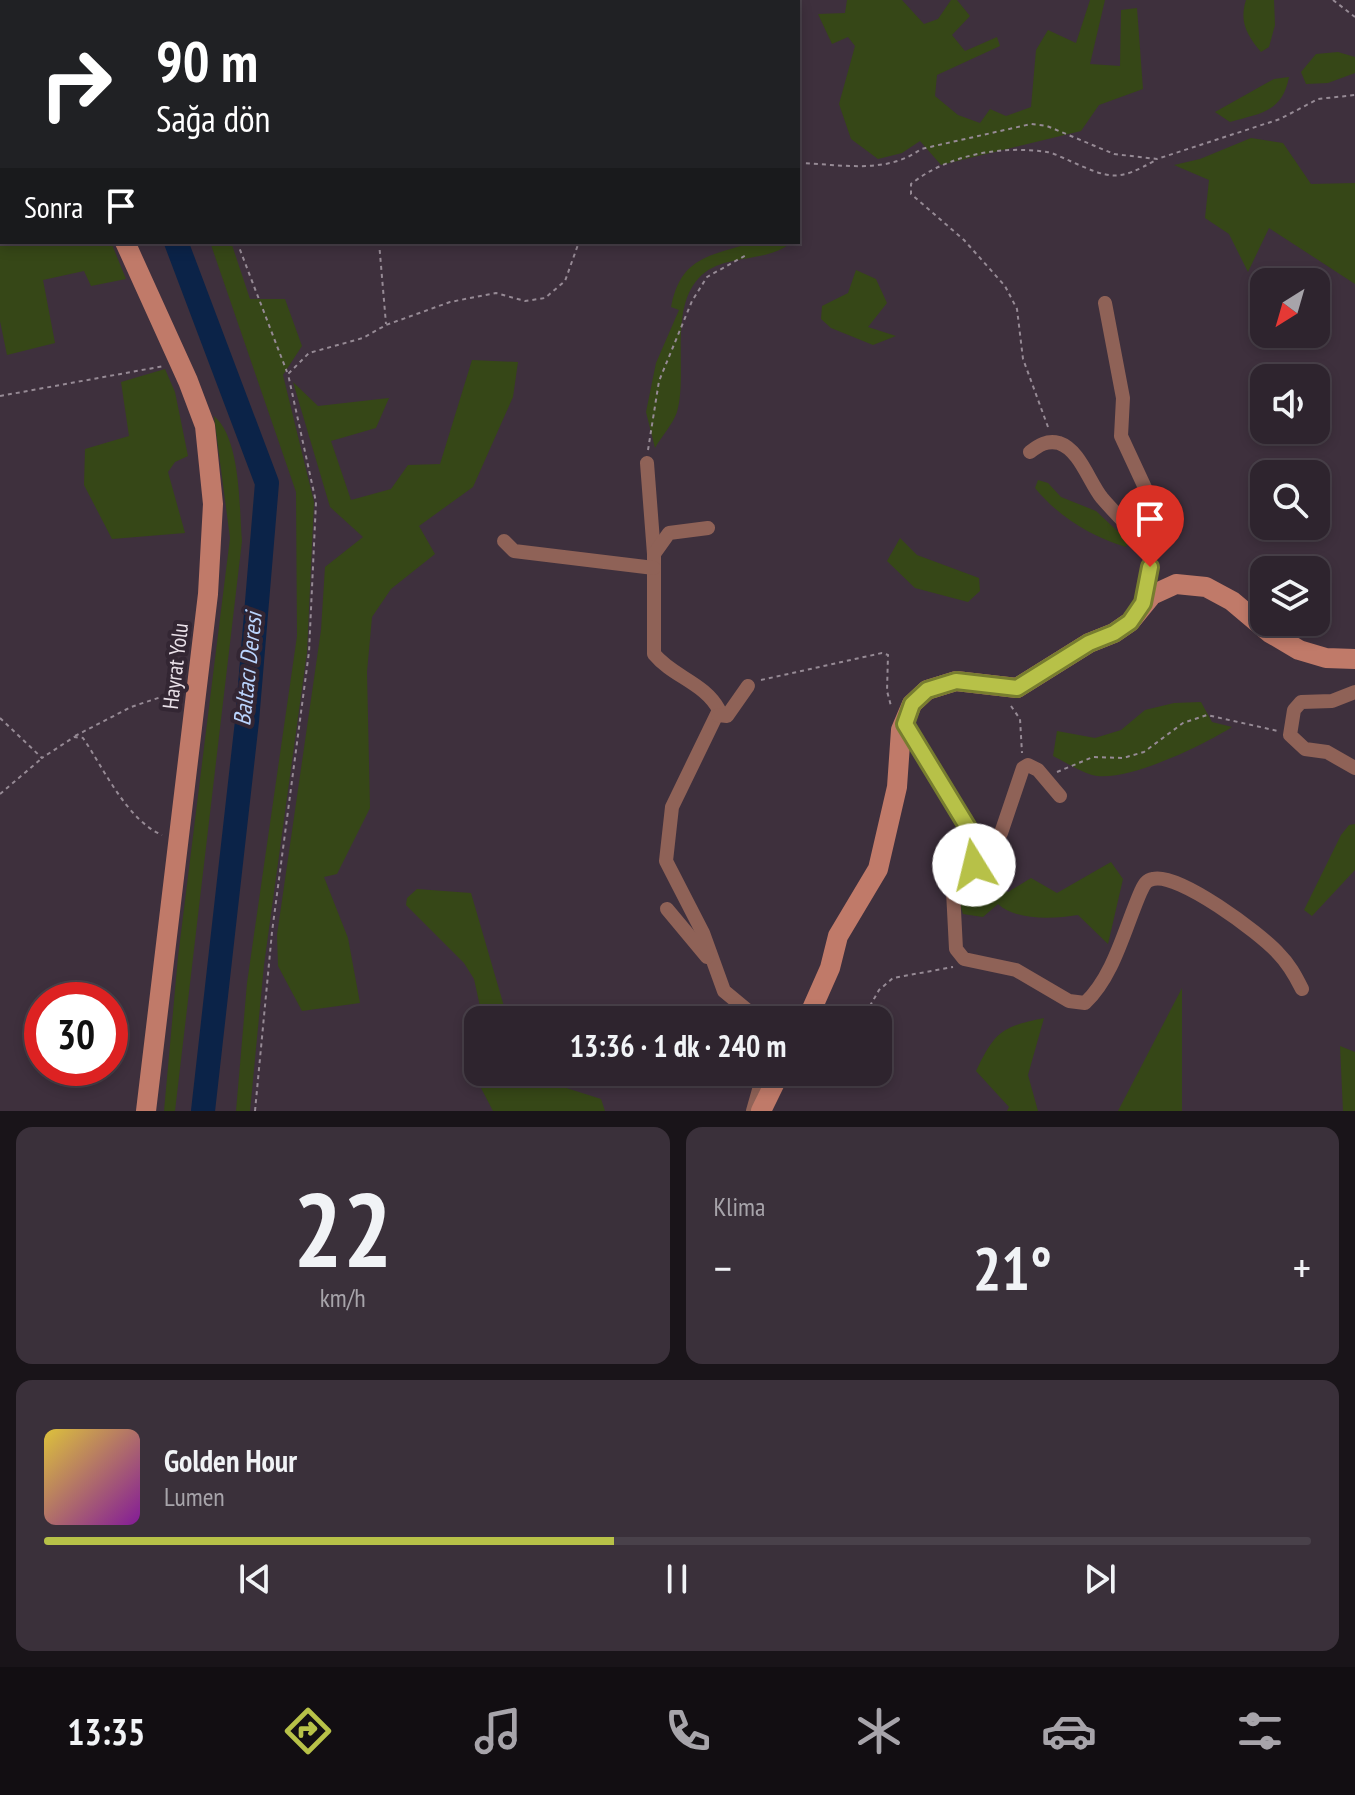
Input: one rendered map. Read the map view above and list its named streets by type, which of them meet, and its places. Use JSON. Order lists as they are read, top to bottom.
{
  "streets": {
    "main road": ["Hayrat Yolu"]
  },
  "water": ["Baltacı Deresi"],
  "north": "bottom left",
  "page": {
    "turn": ["90 m", "Sağa dön"],
    "then": "Sonra",
    "limit": "30",
    "trip": "13:36 · 1 dk · 240 m",
    "tile": [
      ["22", "km/h"],
      "Klima"
    ],
    "heat": ["−", "21°", "+"],
    "song": ["Golden Hour", "Lumen"],
    "tabs": "13:35"
  }
}
